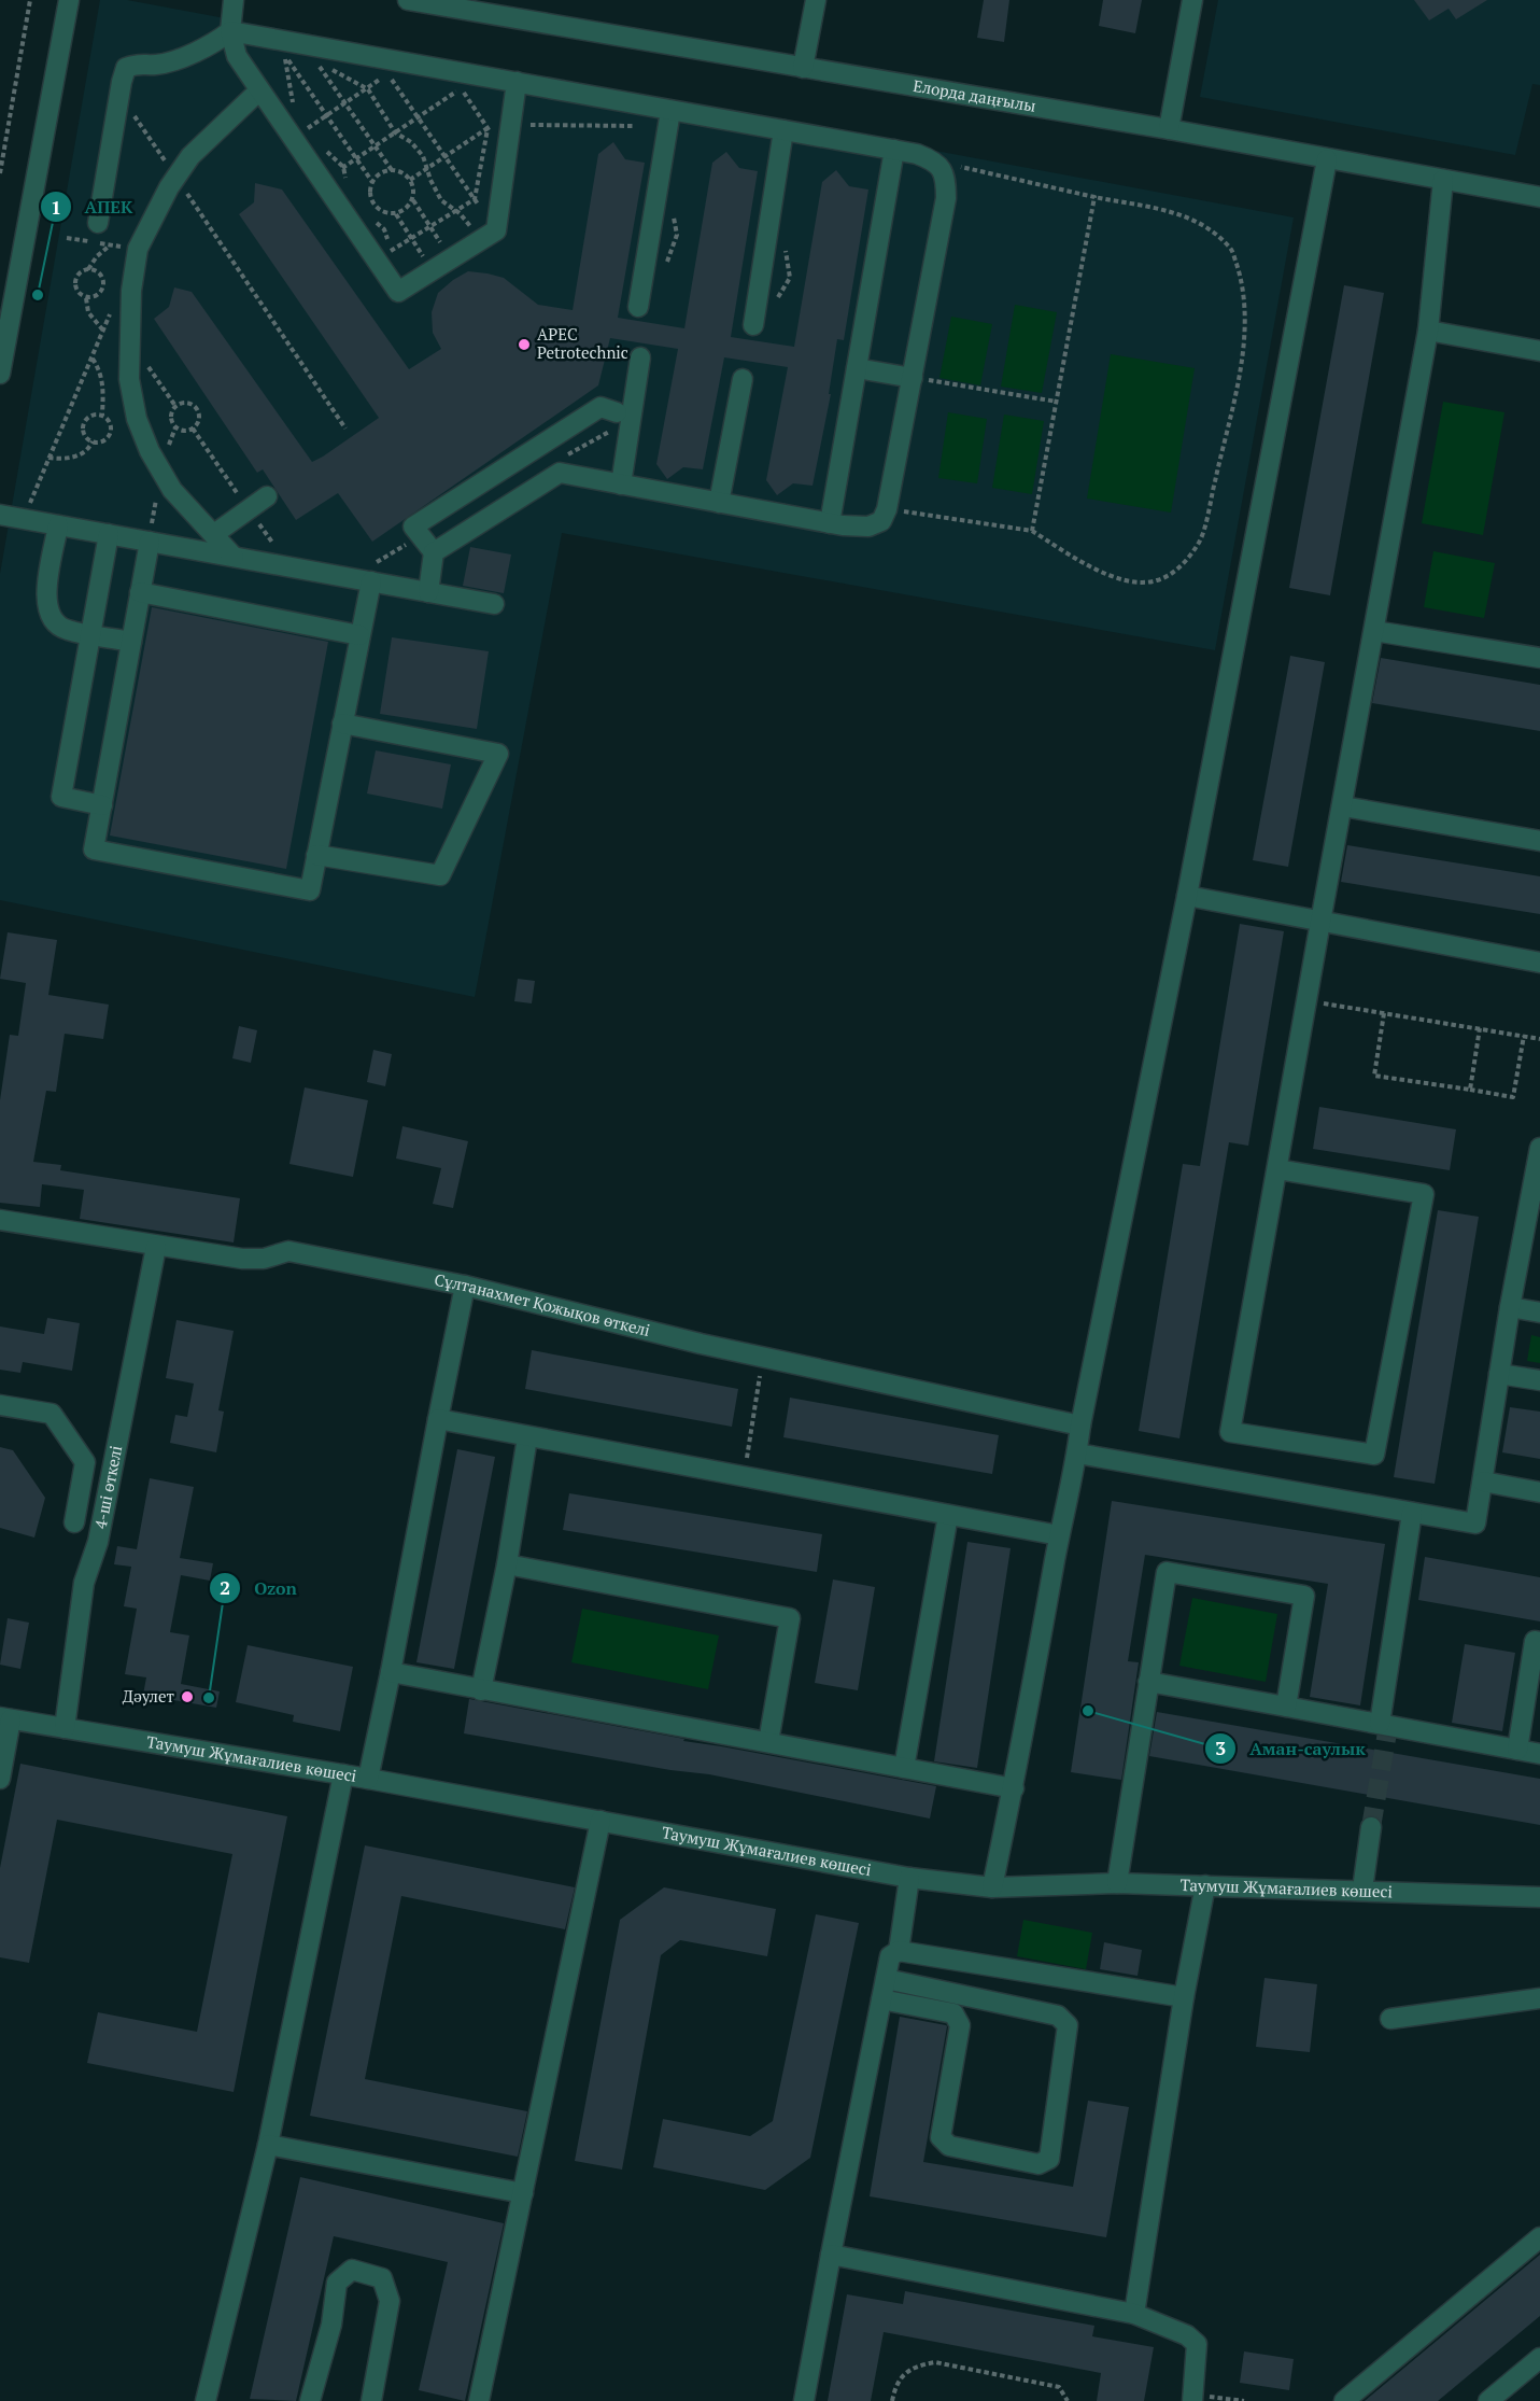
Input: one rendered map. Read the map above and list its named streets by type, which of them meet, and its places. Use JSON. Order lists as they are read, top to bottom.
{
  "streets": {
    "street": [
      "Елорда даңғылы",
      "Сұлтанахмет Қожықов өткелі",
      "4-ші өткелі",
      "Таумуш Жұмағалиев көшесі"
    ]
  },
  "crossings": [
    ["Сұлтанахмет Қожықов өткелі", "4-ші өткелі"],
    ["4-ші өткелі", "Таумуш Жұмағалиев көшесі"]
  ],
  "places": [
    "АПЕК",
    "APEC Petrotechnic",
    "Дәулет",
    "Ozon",
    "Аман-саулык"
  ]
}
